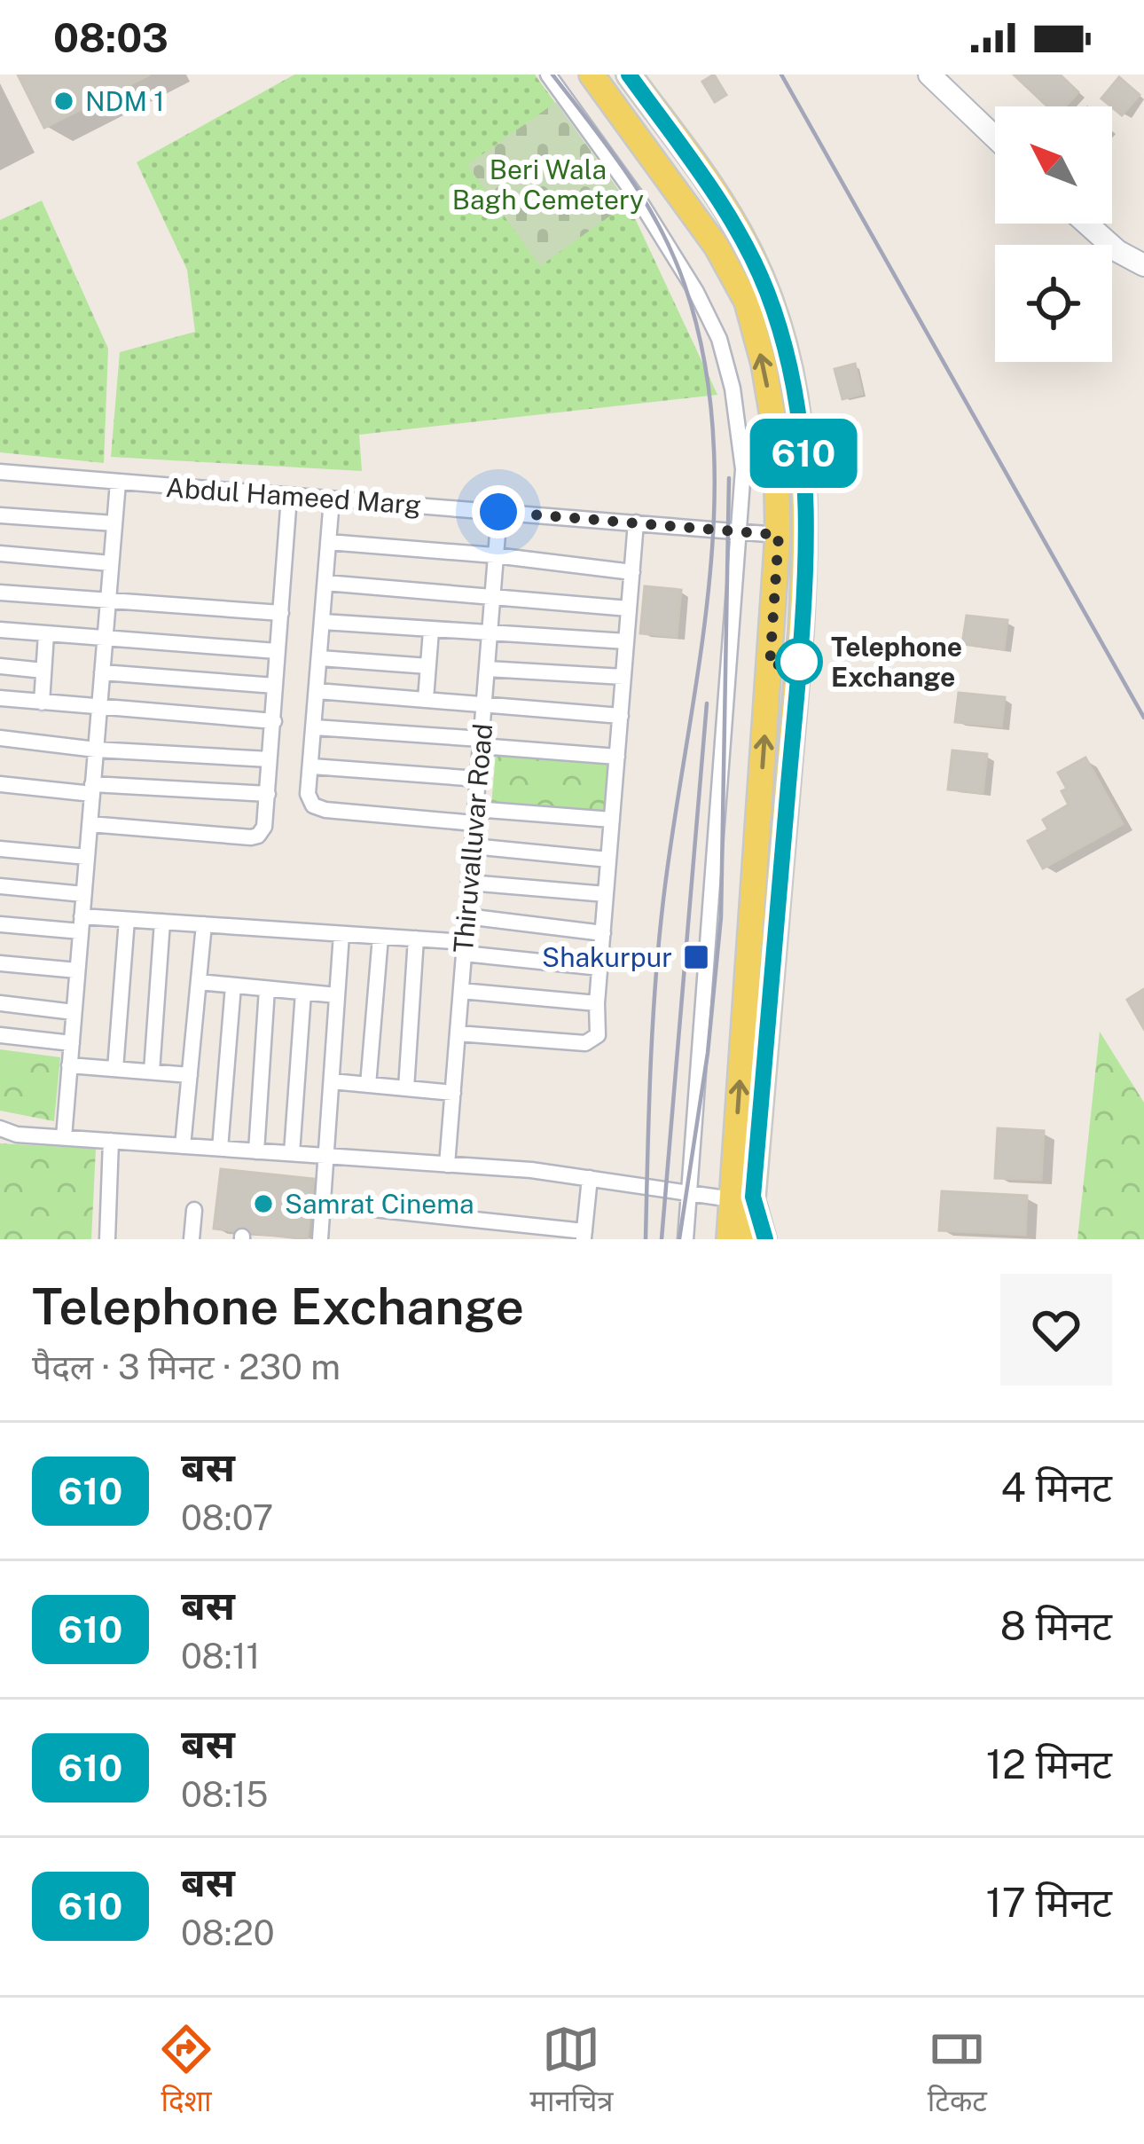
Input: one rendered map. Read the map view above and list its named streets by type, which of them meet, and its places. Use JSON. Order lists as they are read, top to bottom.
{
  "streets": {
    "street": ["Abdul Hameed Marg", "Thiruvalluvar Road"]
  },
  "crossings": [
    ["Abdul Hameed Marg", "Thiruvalluvar Road"]
  ],
  "parks": ["Beri Wala Bagh Cemetery"],
  "places": {
    "other": ["NDM 1", "Telephone Exchange", "Samrat Cinema"],
    "transit": ["Shakurpur"]
  },
  "lines": ["bus line 610"],
  "north": "top left",
  "page": {
    "status": "08:03",
    "on_map": "610",
    "heading": ["Telephone Exchange", "पैदल · 3 मिनट · 230 m"],
    "list": [
      {
        "mark": "610",
        "name": "बस",
        "note": "08:07",
        "value": "4 मिनट"
      },
      {
        "mark": "610",
        "name": "बस",
        "note": "08:11",
        "value": "8 मिनट"
      },
      {
        "mark": "610",
        "name": "बस",
        "note": "08:15",
        "value": "12 मिनट"
      },
      {
        "mark": "610",
        "name": "बस",
        "note": "08:20",
        "value": "17 मिनट"
      }
    ],
    "tabs": ["दिशा", "मानचित्र", "टिकट"]
  }
}
